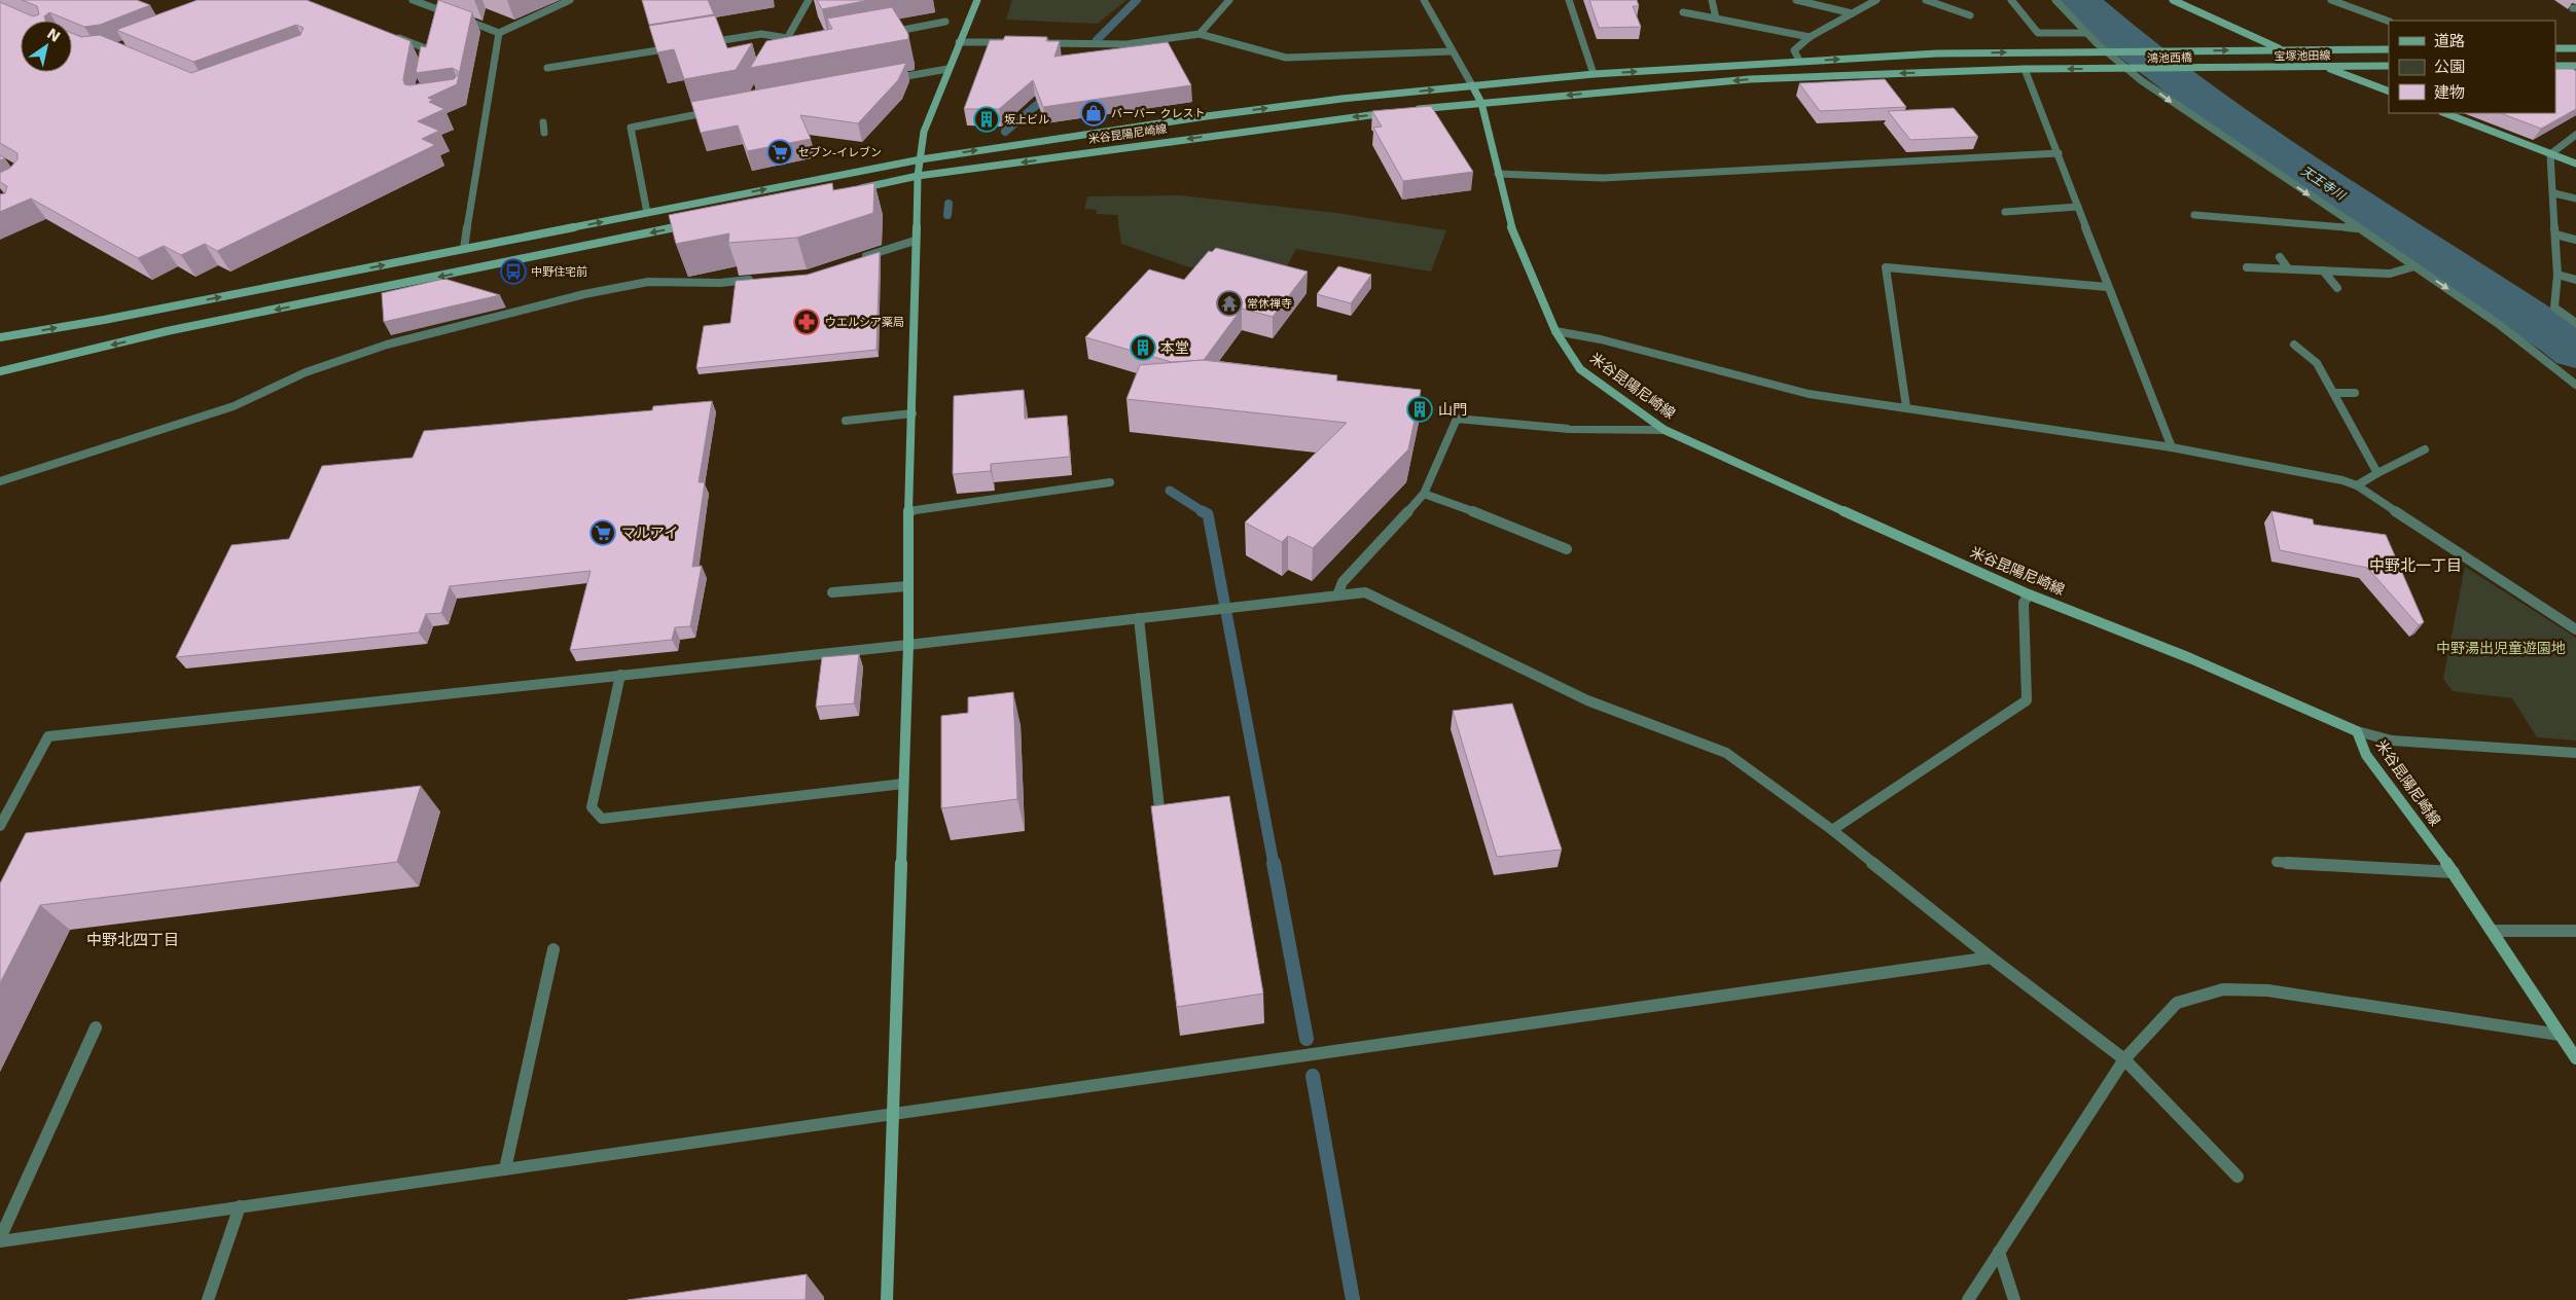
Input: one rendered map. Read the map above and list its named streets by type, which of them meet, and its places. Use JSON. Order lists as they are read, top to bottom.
{
  "streets": {
    "street": ["宝塚池田線", "鴻池西橋", "米谷昆陽尼崎線"]
  },
  "crossings": [
    ["宝塚池田線", "鴻池西橋"],
    ["鴻池西橋", "米谷昆陽尼崎線"]
  ],
  "districts": ["中野北一丁目", "中野北四丁目"],
  "water": ["天王寺川"],
  "parks": ["中野湯出児童遊園地"],
  "places": {
    "shop": ["バーバー クレスト"],
    "building": ["坂上ビル", "本堂", "山門"],
    "supermarket": ["セブン-イレブン", "マルアイ"],
    "bus stop": ["中野住宅前"],
    "temple": ["常休禅寺"],
    "pharmacy": ["ウエルシア薬局"]
  },
  "legend": ["道路", "公園", "建物"],
  "north": "top right"
}
